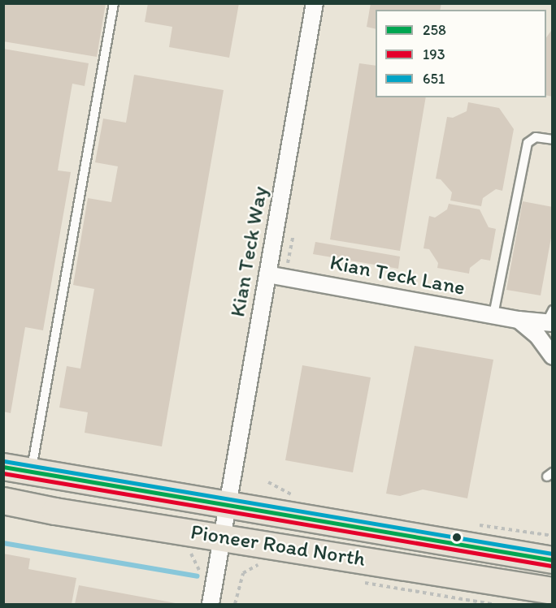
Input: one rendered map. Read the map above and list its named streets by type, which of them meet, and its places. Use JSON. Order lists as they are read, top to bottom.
{
  "streets": {
    "main road": ["Pioneer Road North"],
    "street": ["Kian Teck Way", "Kian Teck Lane"]
  },
  "crossings": [
    ["Kian Teck Way", "Kian Teck Lane"],
    ["Kian Teck Way", "Pioneer Road North"]
  ],
  "lines": ["transit line 651", "transit line 258", "transit line 193"],
  "legend": ["258", "193", "651"]
}
